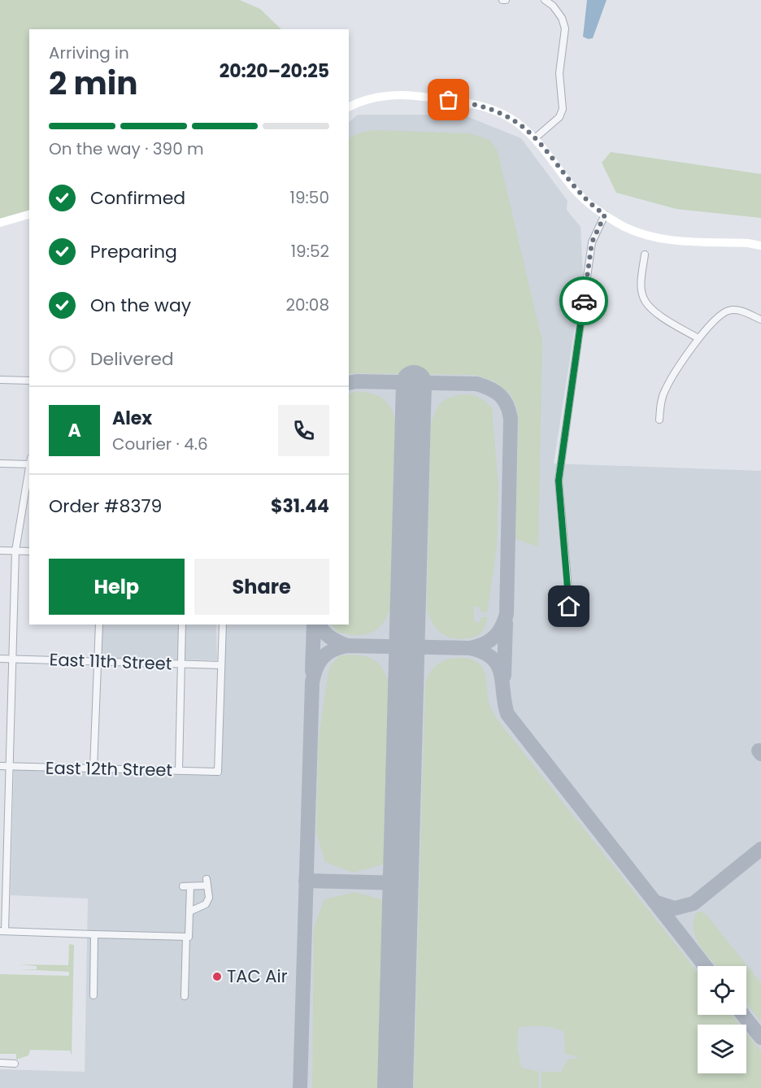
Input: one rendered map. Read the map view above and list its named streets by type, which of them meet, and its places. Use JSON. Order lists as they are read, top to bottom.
{
  "streets": {
    "street": ["East 11th Street", "East 12th Street"]
  },
  "crossings": [
    ["East 11th Street", "East 12th Street"]
  ],
  "places": ["TAC Air"],
  "page": {
    "heading": ["2 min", "Arriving in", "20:20–20:25"],
    "panel": [
      "Alex",
      "Courier · 4.6",
      "Order #8379",
      "$31.44"
    ],
    "bar": "On the way · 390 m",
    "list": [
      ["Confirmed", "19:50"],
      ["Preparing", "19:52"],
      ["On the way", "20:08"],
      "Delivered"
    ],
    "round": "A",
    "buttons": ["Help", "Share"]
  }
}
